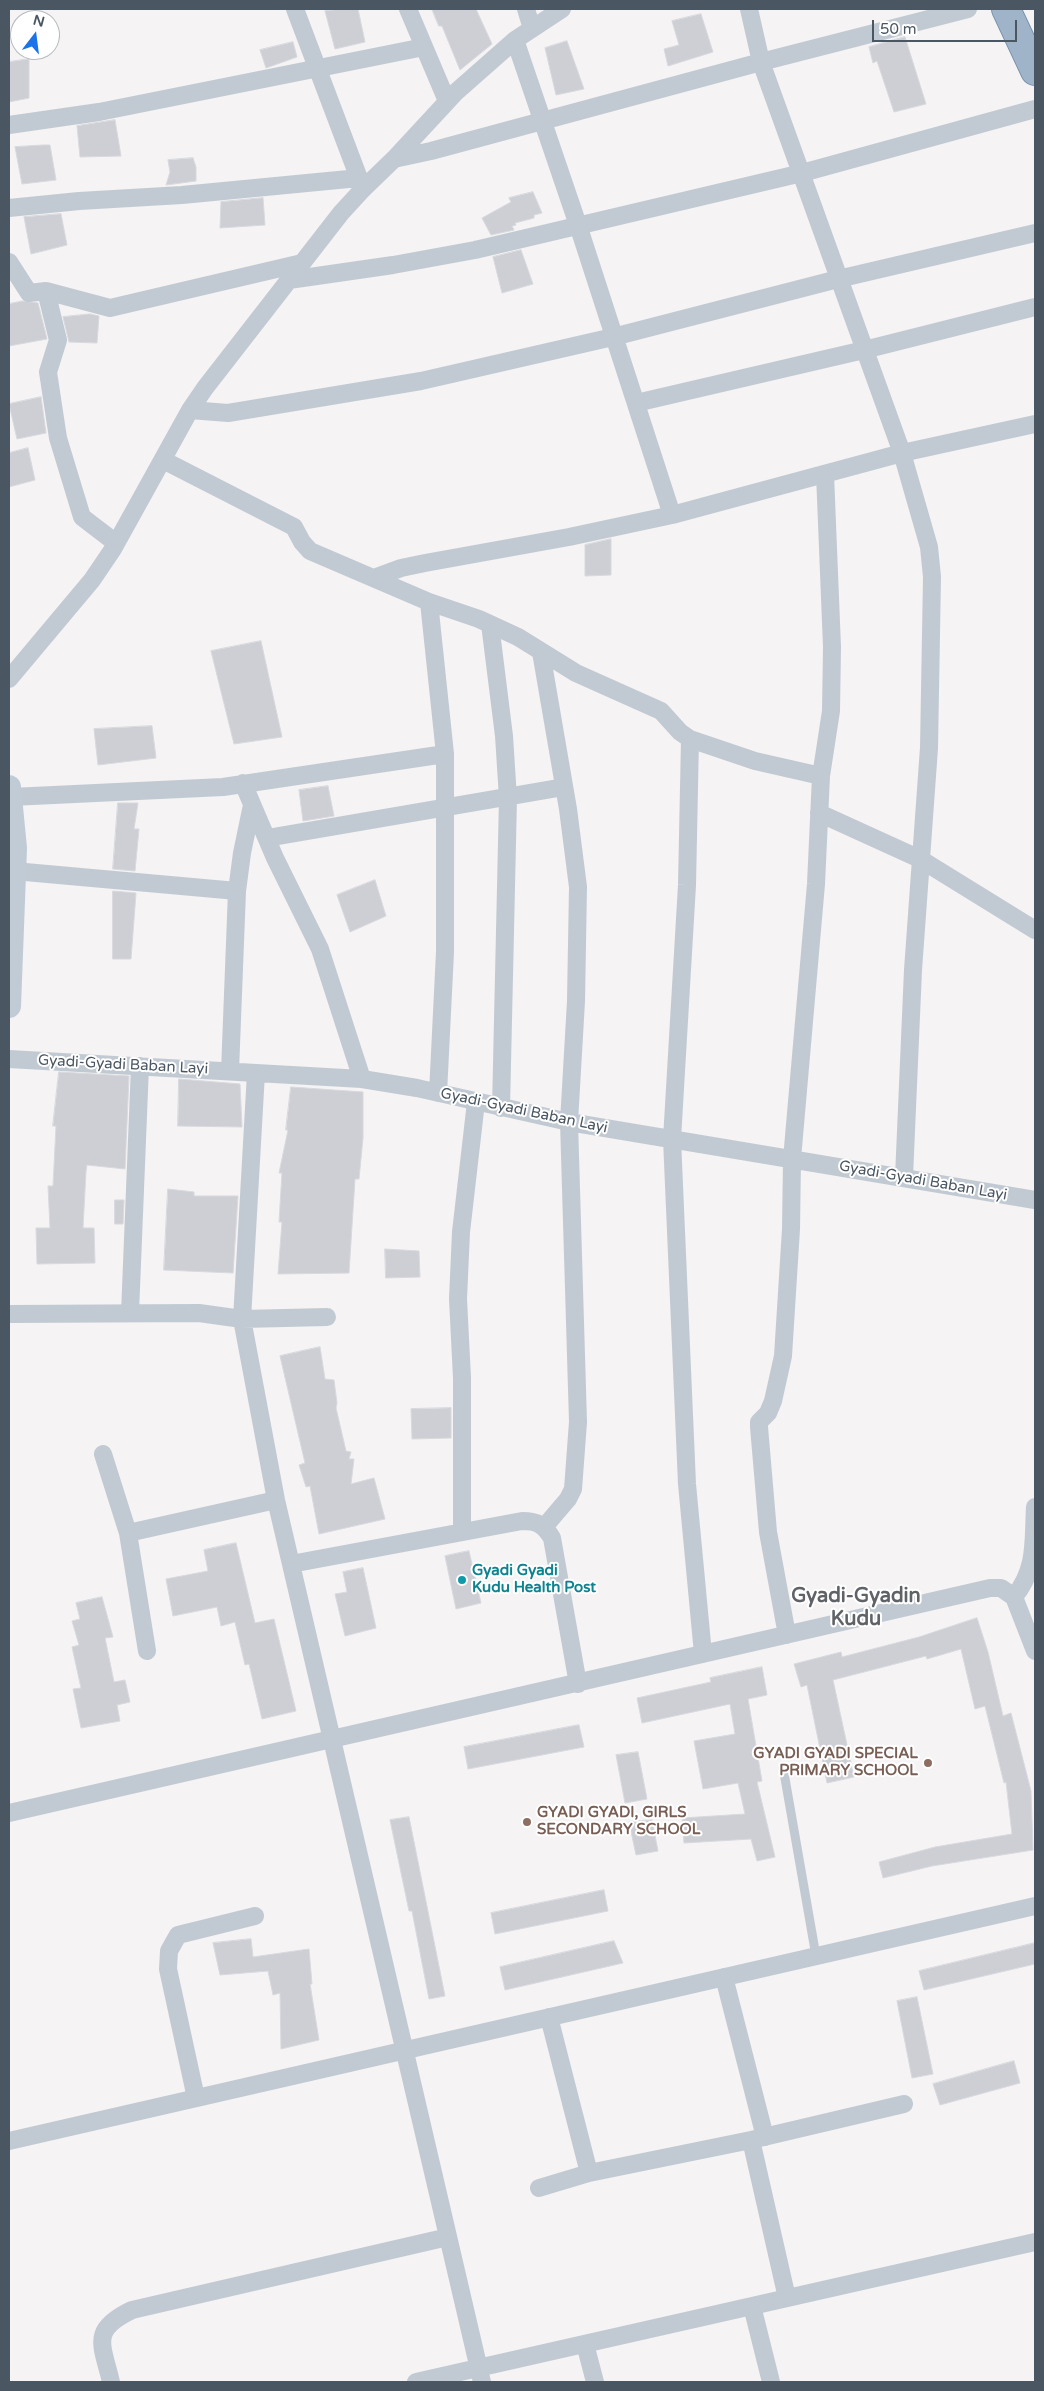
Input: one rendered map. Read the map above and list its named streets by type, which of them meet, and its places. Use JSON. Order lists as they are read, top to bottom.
{
  "streets": {
    "street": ["Gyadi-Gyadi Baban Layi"]
  },
  "districts": ["Gyadi-Gyadin Kudu"],
  "places": ["Gyadi Gyadi Kudu Health Post", "GYADI GYADI SPECIAL PRIMARY SCHOOL", "GYADI GYADI, GIRLS SECONDARY SCHOOL"],
  "scale_bar": "50 m",
  "north": "top"
}
